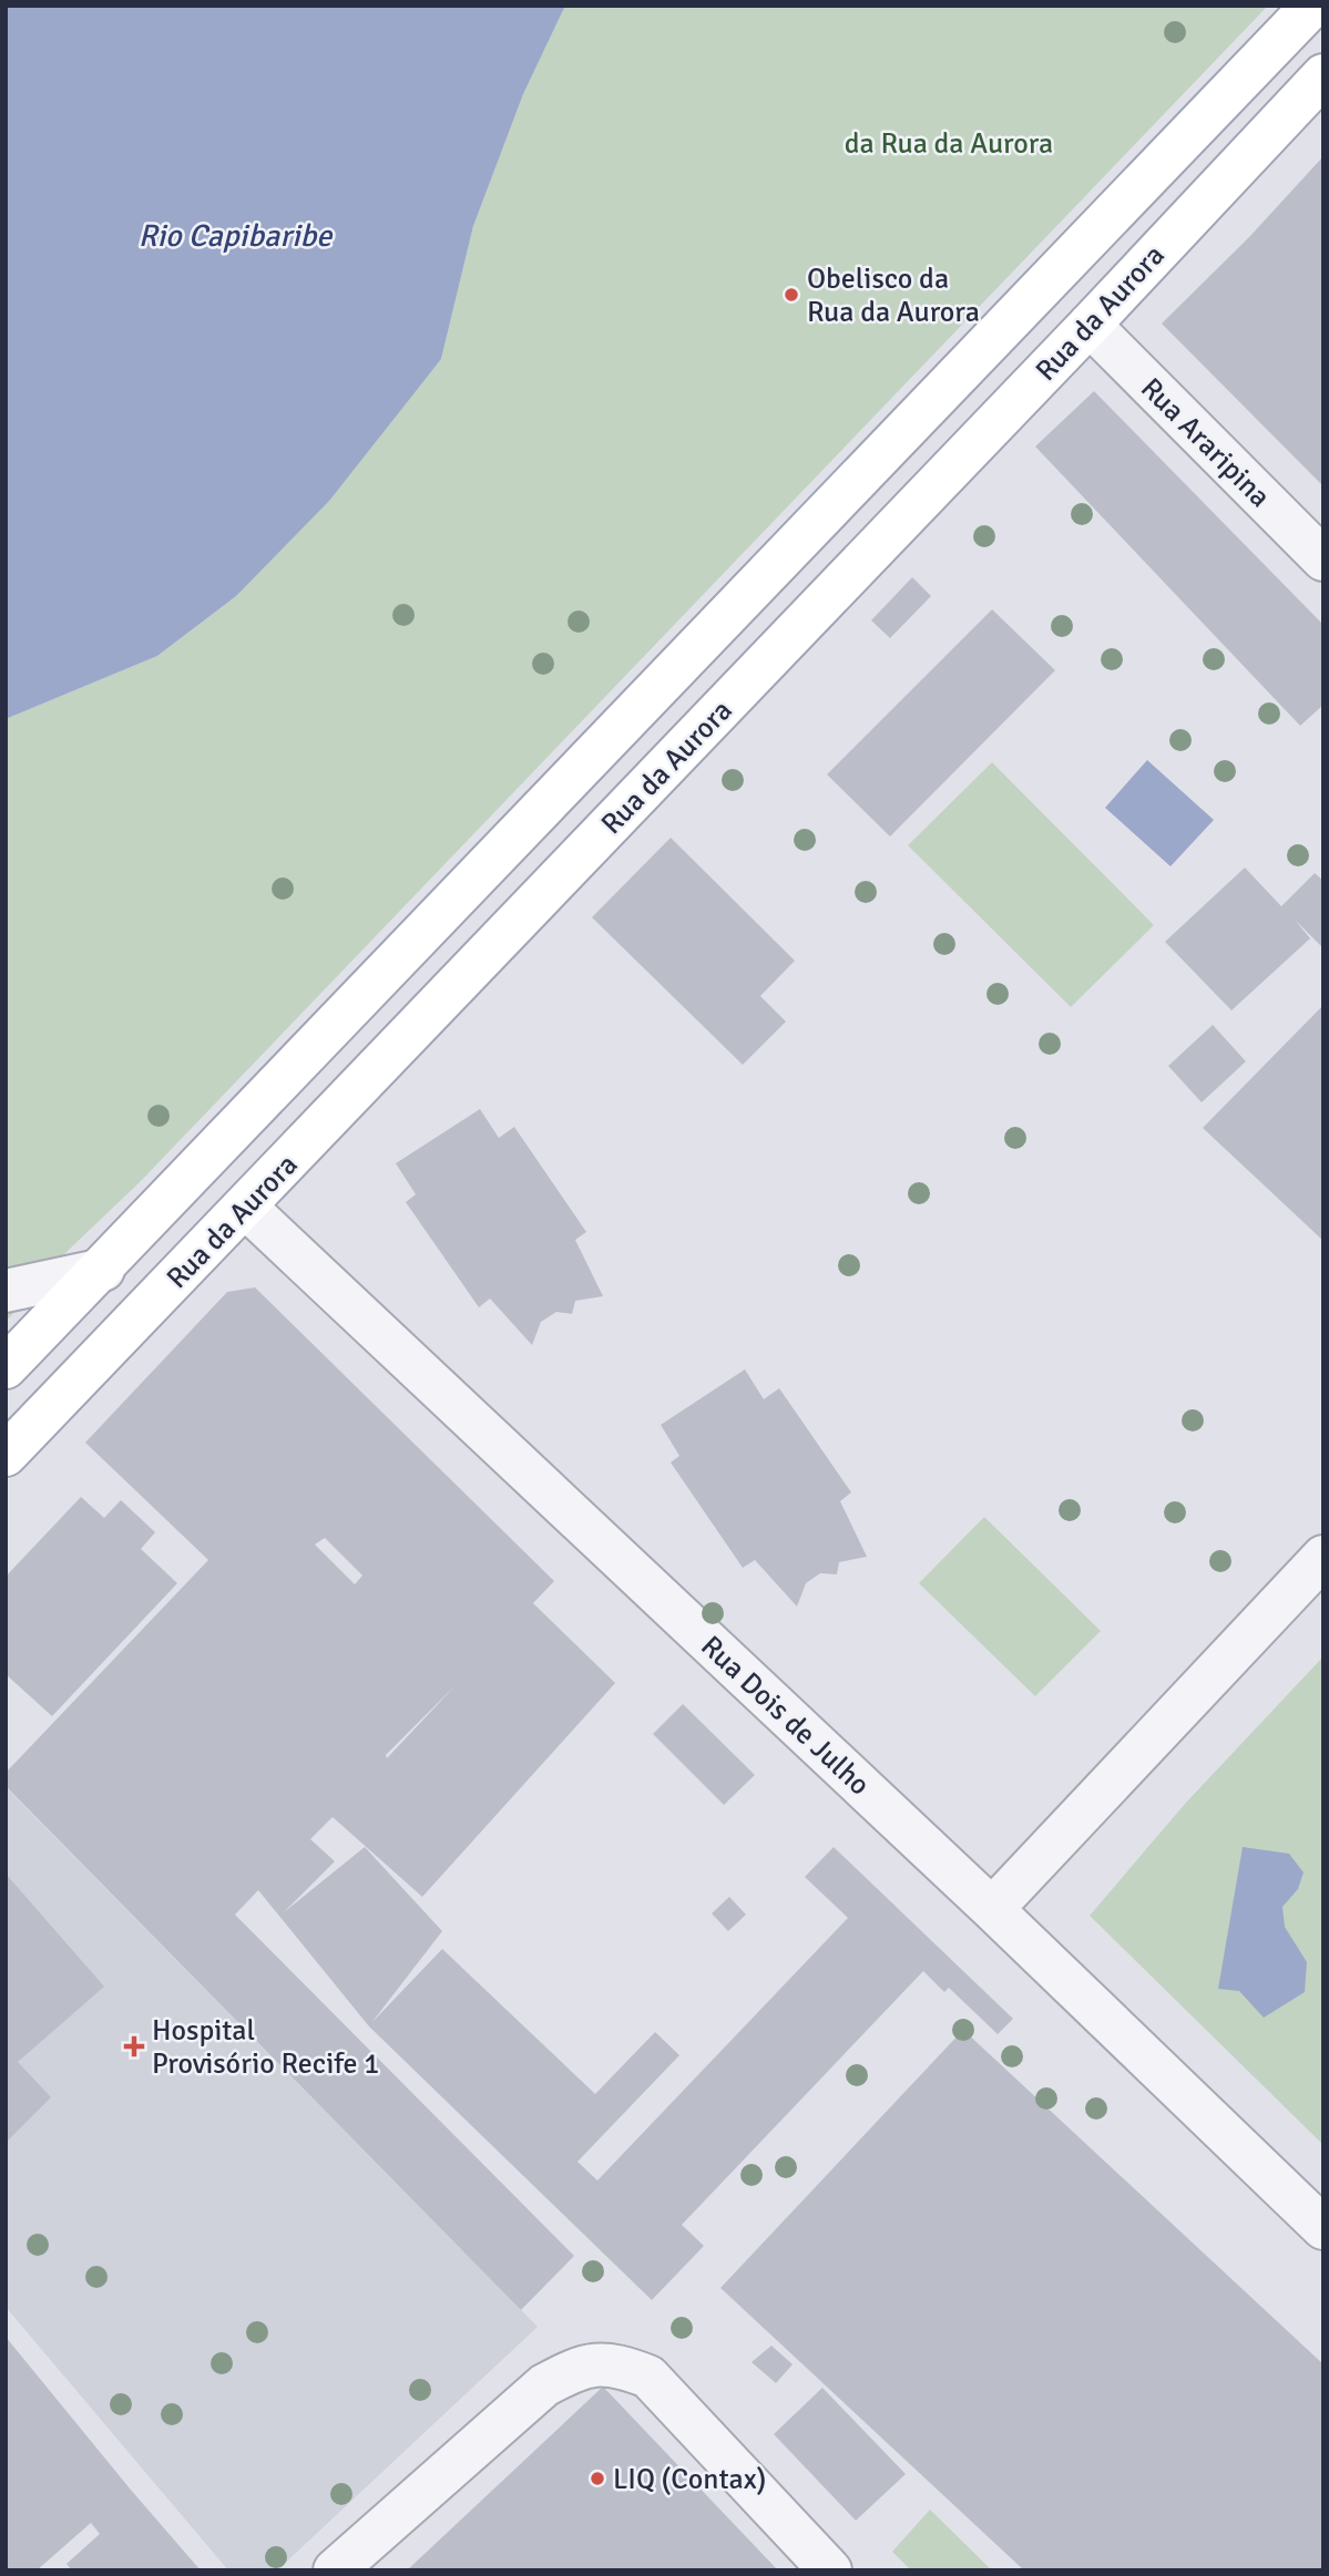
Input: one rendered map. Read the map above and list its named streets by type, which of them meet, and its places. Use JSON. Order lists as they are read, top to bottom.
{
  "streets": {
    "main road": ["Rua da Aurora"],
    "street": ["Rua Araripina", "Rua Dois de Julho"]
  },
  "crossings": [
    ["Rua da Aurora", "Rua Araripina"],
    ["Rua da Aurora", "Rua Dois de Julho"]
  ],
  "water": ["Rio Capibaribe"],
  "parks": ["da Rua da Aurora"],
  "places": {
    "other": ["Obelisco da Rua da Aurora", "LIQ (Contax)"],
    "health": ["Hospital Provisório Recife 1"]
  }
}
